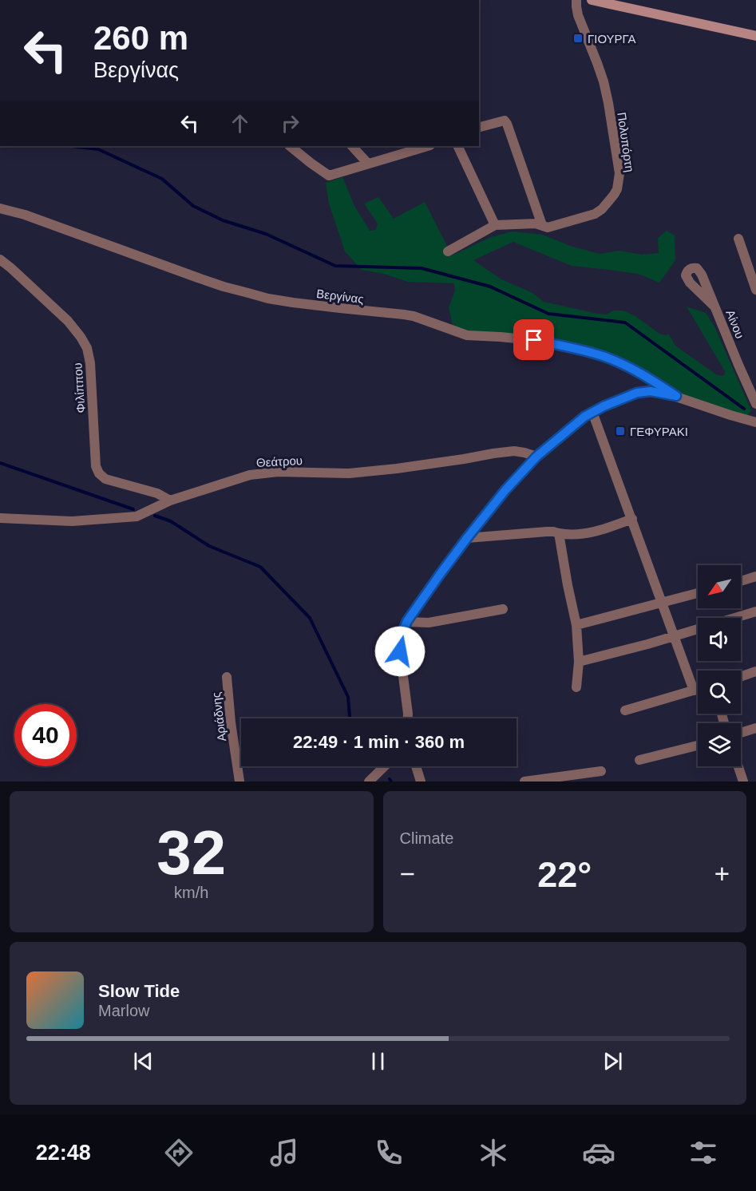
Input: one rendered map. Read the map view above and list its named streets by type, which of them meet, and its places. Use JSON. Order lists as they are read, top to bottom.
{
  "streets": {
    "street": [
      "Πολυπόρτη",
      "Βεργίνας",
      "Αίνου",
      "Φιλίππου",
      "Θεάτρου",
      "Αριάδνης"
    ]
  },
  "crossings": [
    ["Φιλίππου", "Θεάτρου"]
  ],
  "places": {
    "transit": ["ΓΙΟΥΡΓΑ", "ΓΕΦΥΡΑΚΙ"]
  },
  "north": "bottom left",
  "page": {
    "turn": ["260 m", "Βεργίνας"],
    "limit": "40",
    "trip": "22:49 · 1 min · 360 m",
    "tile": [
      ["32", "km/h"],
      "Climate"
    ],
    "heat": ["−", "22°", "+"],
    "song": ["Slow Tide", "Marlow"],
    "tabs": "22:48"
  }
}
